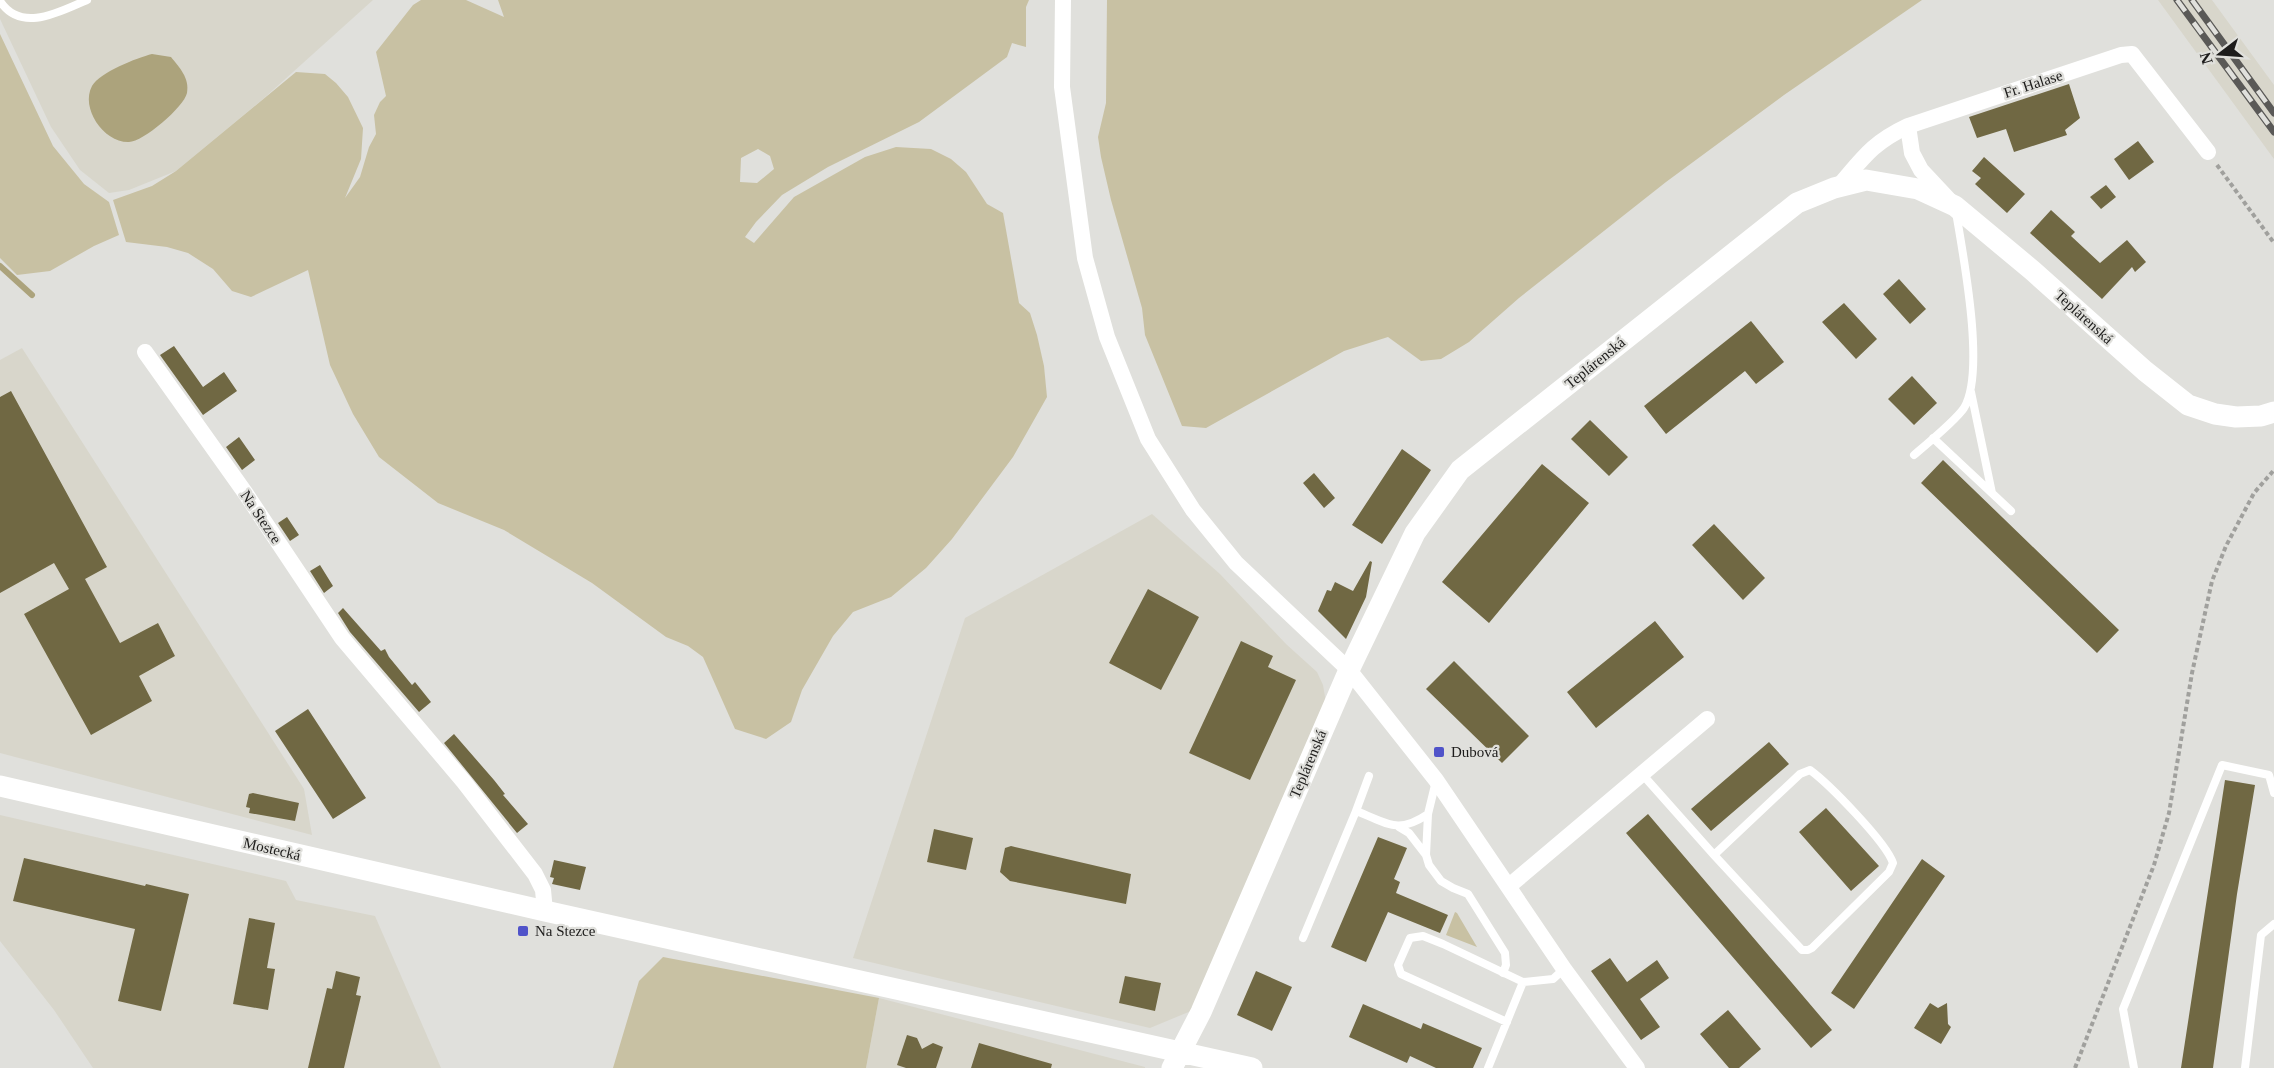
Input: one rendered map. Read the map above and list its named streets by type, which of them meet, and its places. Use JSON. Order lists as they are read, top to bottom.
{
  "streets": {
    "street": [
      "Fr. Halase",
      "Teplárenská",
      "Na Stezce",
      "Mostecká"
    ]
  },
  "crossings": [
    ["Teplárenská", "Mostecká"],
    ["Na Stezce", "Mostecká"]
  ],
  "places": {
    "transit": ["Dubová", "Na Stezce"]
  },
  "north": "left"
}
